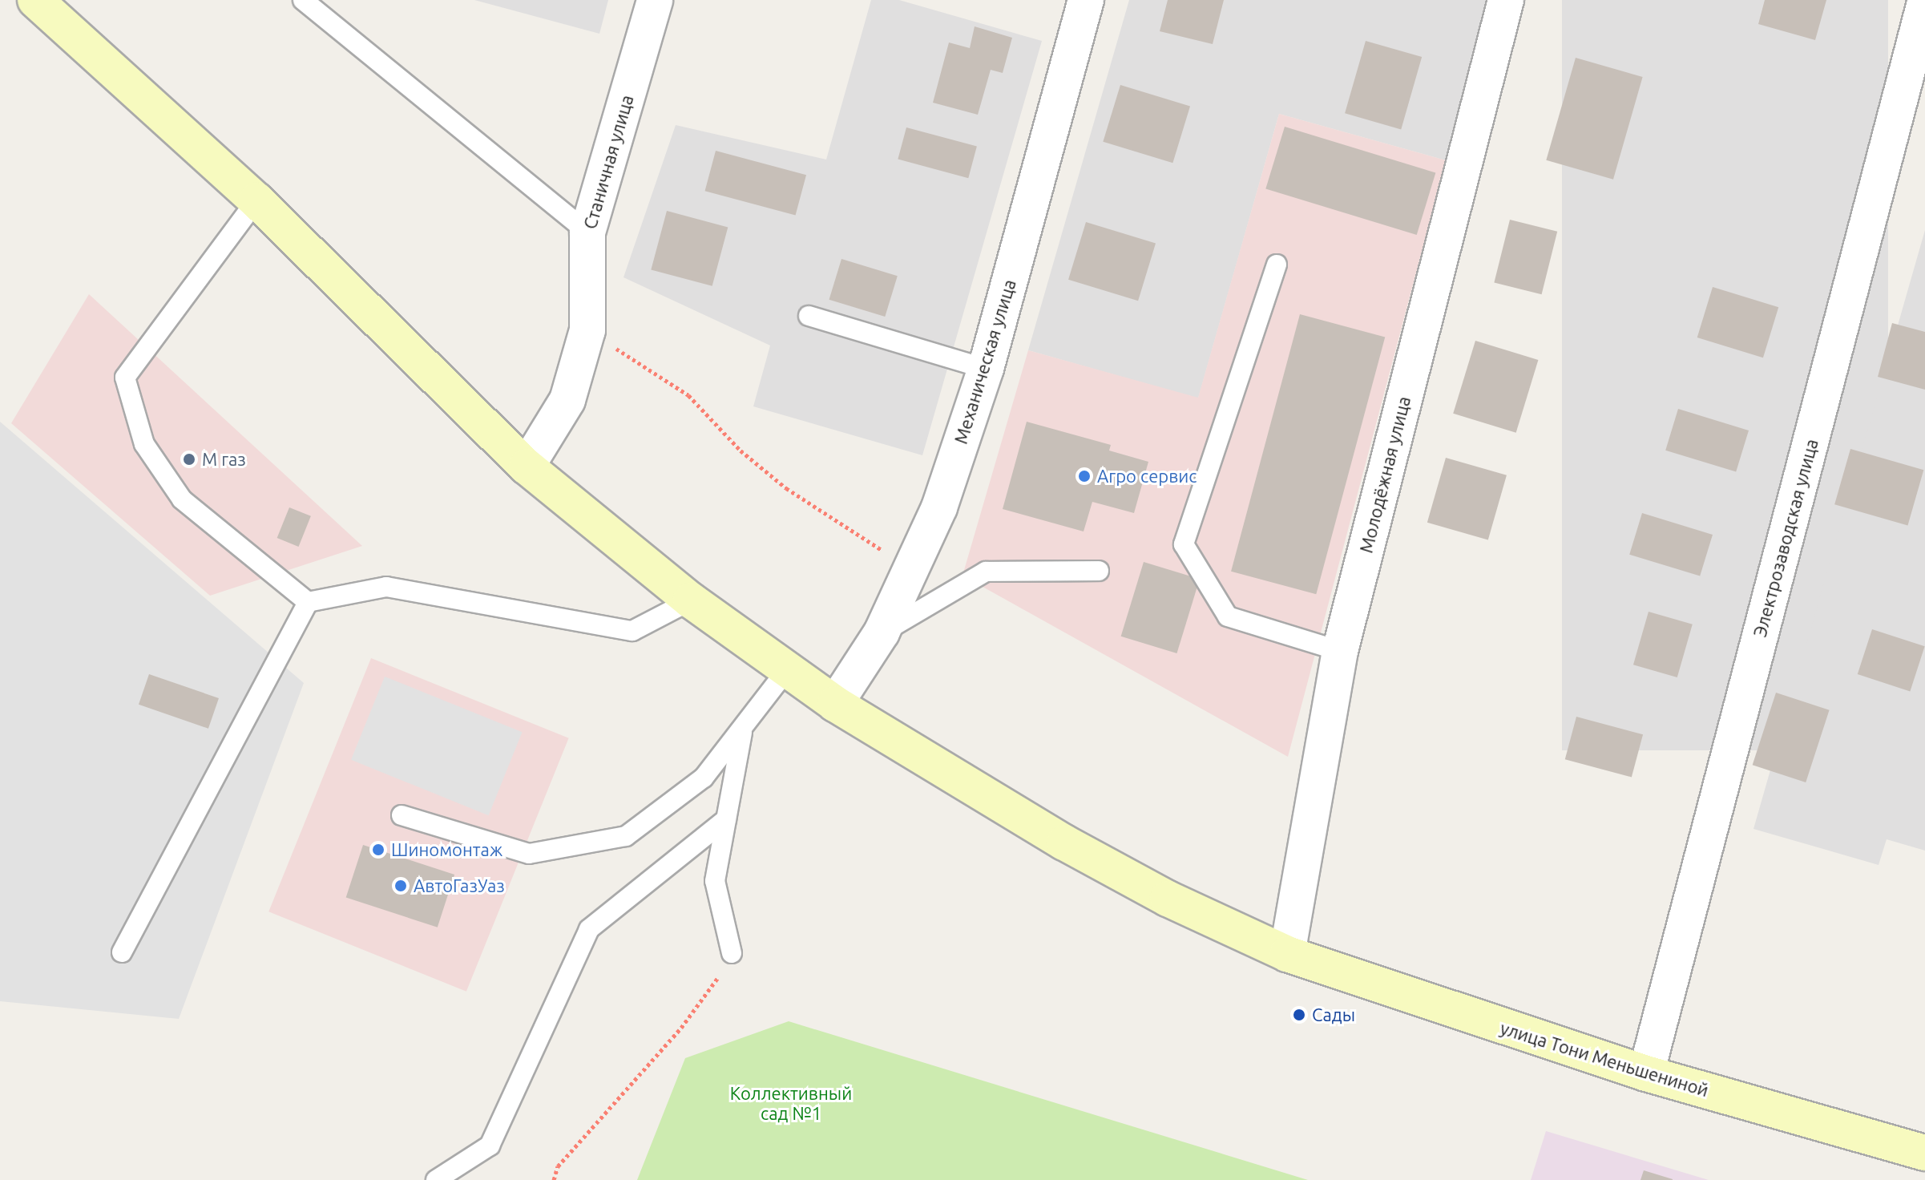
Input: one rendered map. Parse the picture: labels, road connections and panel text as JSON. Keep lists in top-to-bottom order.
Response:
{
  "streets": {
    "main road": ["улица Тони Меньшениной"],
    "street": [
      "Станичная улица",
      "Механическая улица",
      "Молодёжная улица",
      "Электрозаводская улица"
    ]
  },
  "crossings": [
    ["Станичная улица", "улица Тони Меньшениной"],
    ["Механическая улица", "улица Тони Меньшениной"],
    ["Молодёжная улица", "улица Тони Меньшениной"],
    ["Электрозаводская улица", "улица Тони Меньшениной"]
  ],
  "parks": ["Коллективный сад №1"],
  "places": [
    "М газ",
    "Агро сервис",
    "Шиномонтаж",
    "АвтоГазУаз",
    "Сады"
  ]
}
